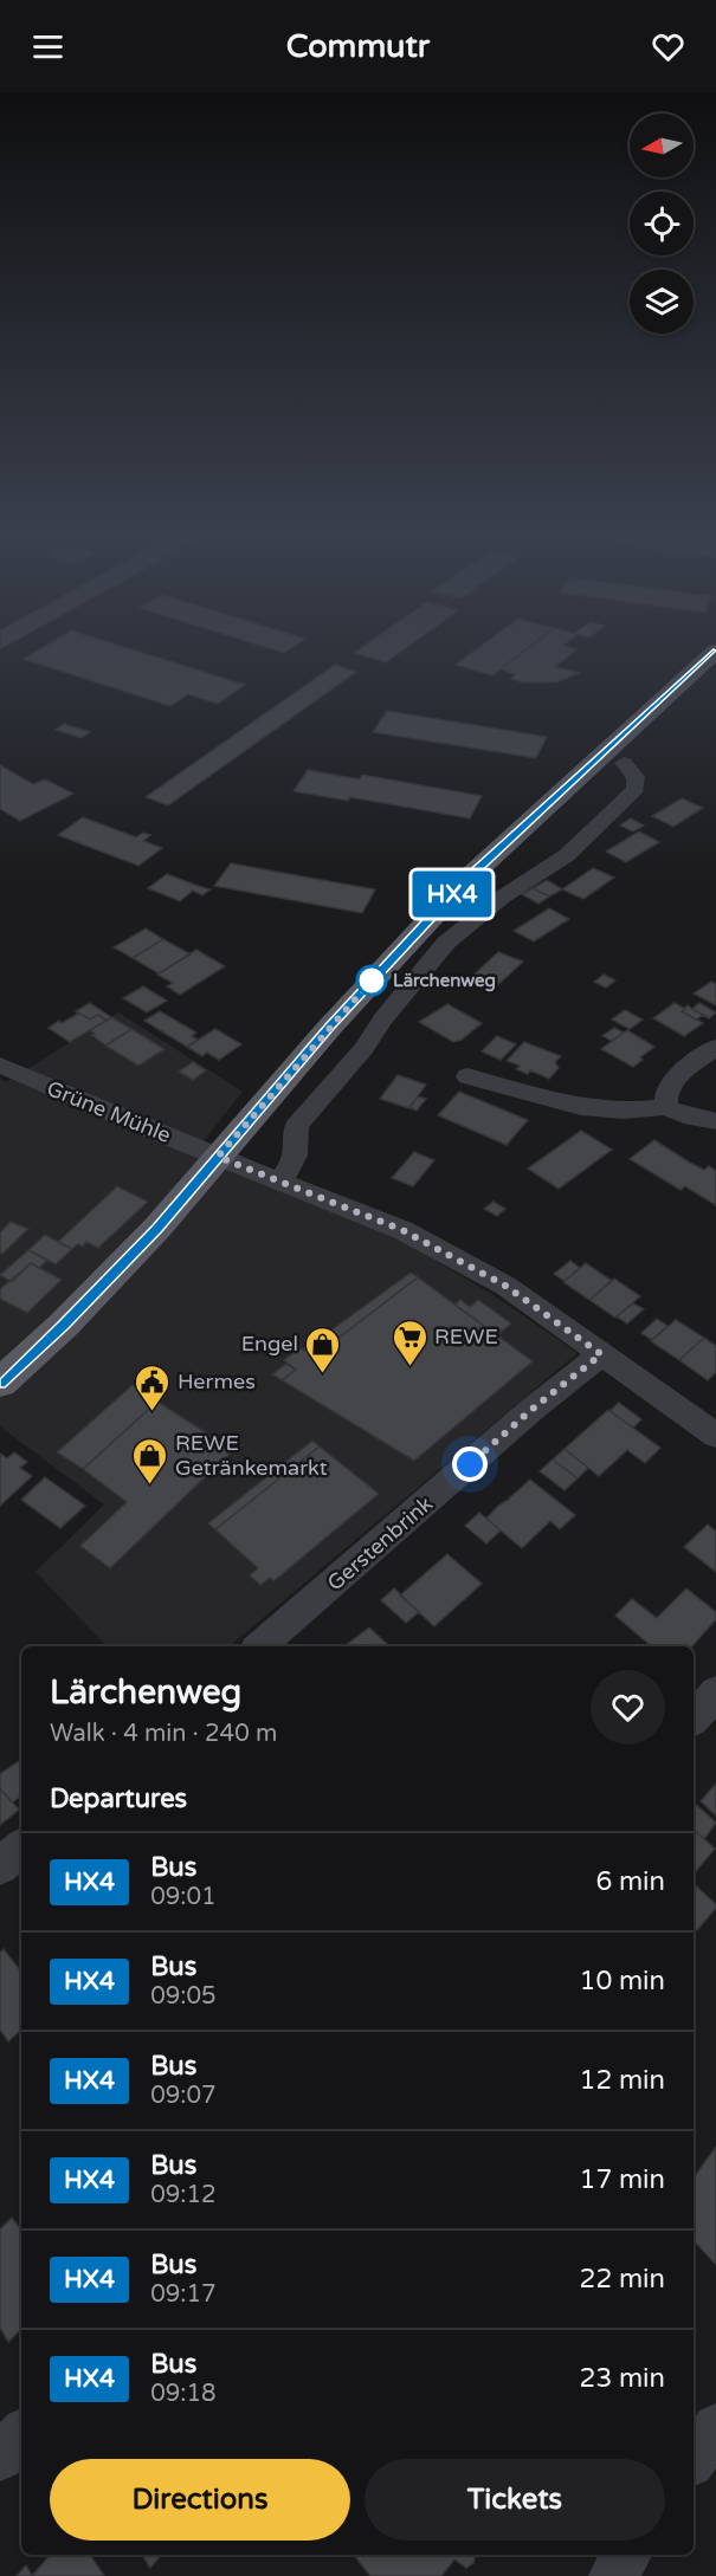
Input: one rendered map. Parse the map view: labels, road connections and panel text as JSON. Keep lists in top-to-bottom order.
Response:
{
  "streets": {
    "street": ["Grüne Mühle", "Gerstenbrink"]
  },
  "places": {
    "other": ["Lärchenweg"],
    "supermarket": ["REWE"],
    "shop": ["Engel", "REWE Getränkemarkt"],
    "public building": ["Hermes"]
  },
  "lines": ["bus line HX4"],
  "north": "left",
  "page": {
    "header": "Commutr",
    "on_map": "HX4",
    "heading": [
      ["Lärchenweg", "Walk · 4 min · 240 m"],
      "Departures"
    ],
    "list": [
      {
        "mark": "HX4",
        "name": "Bus",
        "note": "09:01",
        "value": "6 min"
      },
      {
        "mark": "HX4",
        "name": "Bus",
        "note": "09:05",
        "value": "10 min"
      },
      {
        "mark": "HX4",
        "name": "Bus",
        "note": "09:07",
        "value": "12 min"
      },
      {
        "mark": "HX4",
        "name": "Bus",
        "note": "09:12",
        "value": "17 min"
      },
      {
        "mark": "HX4",
        "name": "Bus",
        "note": "09:17",
        "value": "22 min"
      },
      {
        "mark": "HX4",
        "name": "Bus",
        "note": "09:18",
        "value": "23 min"
      }
    ],
    "buttons": ["Directions", "Tickets"]
  }
}
